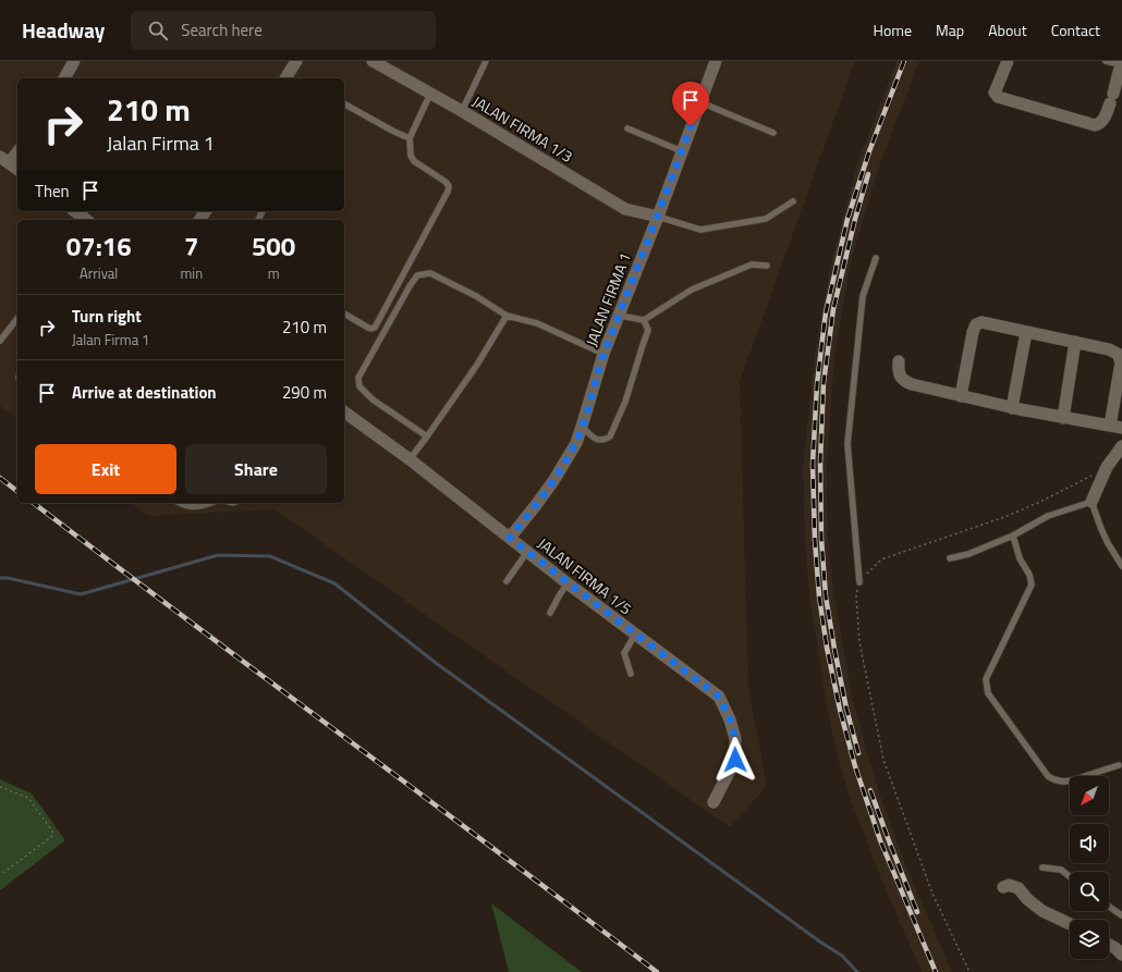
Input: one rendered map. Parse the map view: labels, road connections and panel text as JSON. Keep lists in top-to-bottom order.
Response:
{
  "streets": {
    "street": ["JALAN FIRMA 1/3", "JALAN FIRMA 1", "JALAN FIRMA 1/5"]
  },
  "crossings": [
    ["JALAN FIRMA 1/3", "JALAN FIRMA 1"],
    ["JALAN FIRMA 1", "JALAN FIRMA 1/5"]
  ],
  "north": "bottom left",
  "page": {
    "header": "Headway",
    "search": "Search here",
    "nav": [
      "Home",
      "Map",
      "About",
      "Contact"
    ],
    "turn": ["210 m", "Jalan Firma 1"],
    "then": "Then",
    "eta": [
      "07:16",
      "Arrival",
      "7",
      "min",
      "500",
      "m"
    ],
    "list": [
      {
        "name": "Turn right",
        "note": "Jalan Firma 1",
        "value": "210 m"
      },
      {
        "name": "Arrive at destination",
        "value": "290 m"
      }
    ],
    "buttons": ["Exit", "Share"]
  }
}
